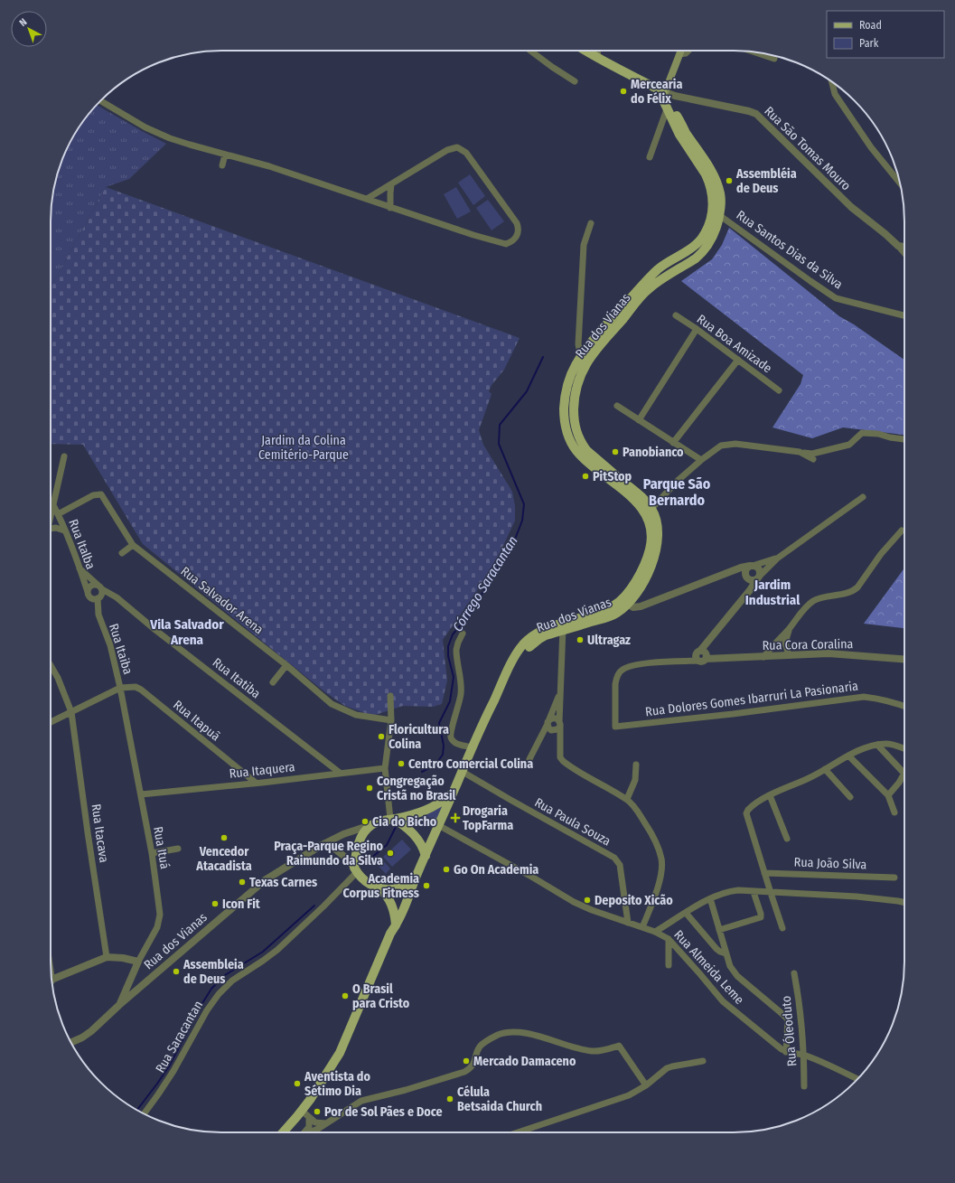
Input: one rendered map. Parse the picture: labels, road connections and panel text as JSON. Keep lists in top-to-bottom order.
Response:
{
  "streets": {
    "main road": ["Rua dos Vianas"],
    "street": [
      "Rua São Tomas Mouro",
      "Rua Santos Dias da Silva",
      "Rua Boa Amizade",
      "Rua Italba",
      "Rua Salvador Arena",
      "Rua Cora Coralina",
      "Rua Itaiba",
      "Rua Itatiba",
      "Rua Dolores Gomes Ibarruri La Pasionaria",
      "Rua Itapuã",
      "Rua Itaquera",
      "Rua Paula Souza",
      "Rua Itacava",
      "Rua Ituá",
      "Rua João Silva",
      "Rua Almeida Leme",
      "Rua Óleoduto",
      "Rua Saracantan"
    ]
  },
  "crossings": [
    ["Rua São Tomas Mouro", "Rua dos Vianas"],
    ["Rua Santos Dias da Silva", "Rua dos Vianas"],
    ["Rua dos Vianas", "Rua Paula Souza"],
    ["Rua dos Vianas", "Rua Ituá"],
    ["Rua dos Vianas", "Rua Saracantan"],
    ["Rua Italba", "Rua Salvador Arena"],
    ["Rua Italba", "Rua Itaiba"],
    ["Rua Italba", "Rua Itatiba"],
    ["Rua Cora Coralina", "Rua Dolores Gomes Ibarruri La Pasionaria"],
    ["Rua Itaiba", "Rua Itatiba"],
    ["Rua Itaiba", "Rua Itapuã"],
    ["Rua Itaiba", "Rua Itacava"],
    ["Rua Itaiba", "Rua Ituá"],
    ["Rua Itatiba", "Rua Itaquera"],
    ["Rua Itapuã", "Rua Itaquera"],
    ["Rua Itapuã", "Rua Ituá"],
    ["Rua Itaquera", "Rua Ituá"],
    ["Rua Paula Souza", "Rua Almeida Leme"],
    ["Rua Almeida Leme", "Rua Óleoduto"]
  ],
  "districts": ["Parque São Bernardo", "Jardim Industrial", "Vila Salvador Arena"],
  "water": ["Córrego Saracantan"],
  "parks": ["Jardim da Colina Cemitério-Parque"],
  "places": {
    "other": [
      "Mercearia do Félix",
      "Assembléia de Deus",
      "Panobianco",
      "PitStop",
      "Ultragaz",
      "Floricultura Colina",
      "Centro Comercial Colina",
      "Congregação Cristã no Brasil",
      "Cia do Bicho",
      "Vencedor Atacadista",
      "Praça-Parque Regino Raimundo da Silva",
      "Go On Academia",
      "Texas Carnes",
      "Academia Corpus Fitness",
      "Deposito Xicão",
      "Icon Fit",
      "Assembleia de Deus",
      "O Brasil para Cristo",
      "Mercado Damaceno",
      "Aventista do Sétimo Dia",
      "Célula Betsaida Church",
      "Por de Sol Pães e Doce"
    ],
    "health": ["Drogaria TopFarma"]
  },
  "legend": ["Road", "Park"],
  "north": "top left"
}
